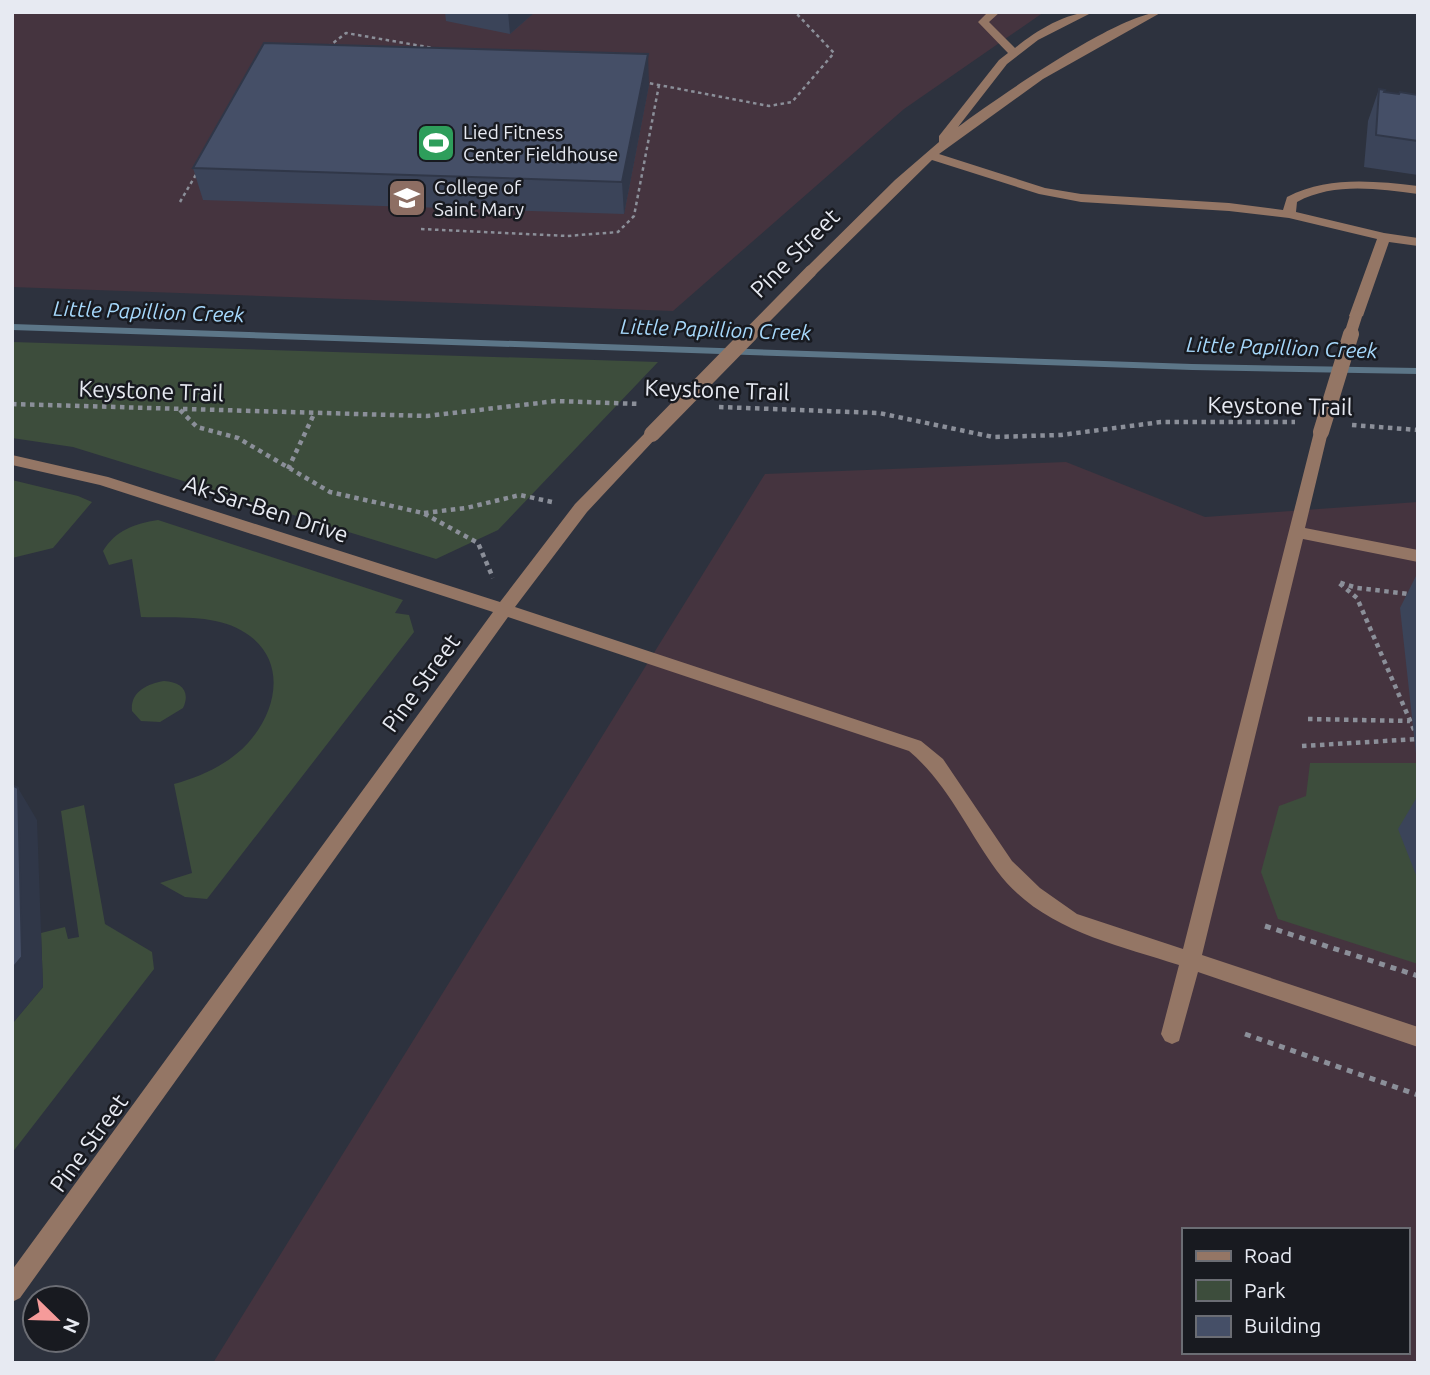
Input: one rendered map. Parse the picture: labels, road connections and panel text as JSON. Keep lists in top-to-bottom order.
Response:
{
  "streets": {
    "street": ["Pine Street", "Ak-Sar-Ben Drive"],
    "path": ["Keystone Trail"]
  },
  "crossings": [
    ["Pine Street", "Ak-Sar-Ben Drive"]
  ],
  "water": ["Little Papillion Creek"],
  "places": {
    "sports": ["Lied Fitness Center Fieldhouse"],
    "school or university": ["College of Saint Mary"]
  },
  "legend": ["Road", "Park", "Building"],
  "north": "bottom right"
}
